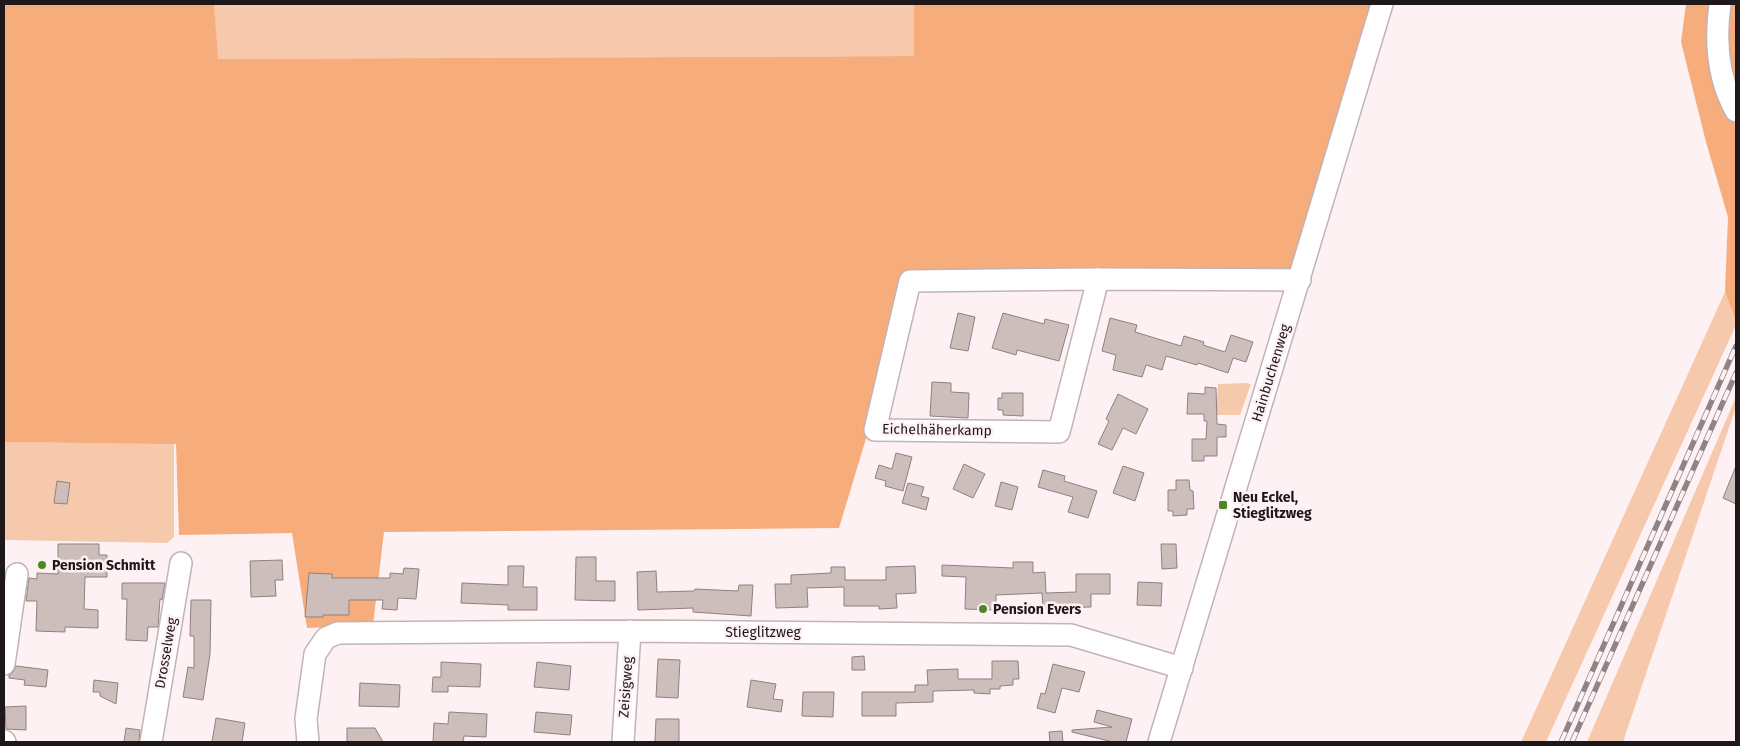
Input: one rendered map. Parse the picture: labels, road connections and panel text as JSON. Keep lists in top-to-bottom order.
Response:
{
  "streets": {
    "street": [
      "Hainbuchenweg",
      "Eichelhäherkamp",
      "Stieglitzweg",
      "Drosselweg",
      "Zeisigweg"
    ]
  },
  "crossings": [
    ["Hainbuchenweg", "Eichelhäherkamp"],
    ["Hainbuchenweg", "Stieglitzweg"],
    ["Stieglitzweg", "Zeisigweg"]
  ],
  "places": {
    "transit": ["Neu Eckel, Stieglitzweg"],
    "other": ["Pension Schmitt", "Pension Evers"]
  }
}
